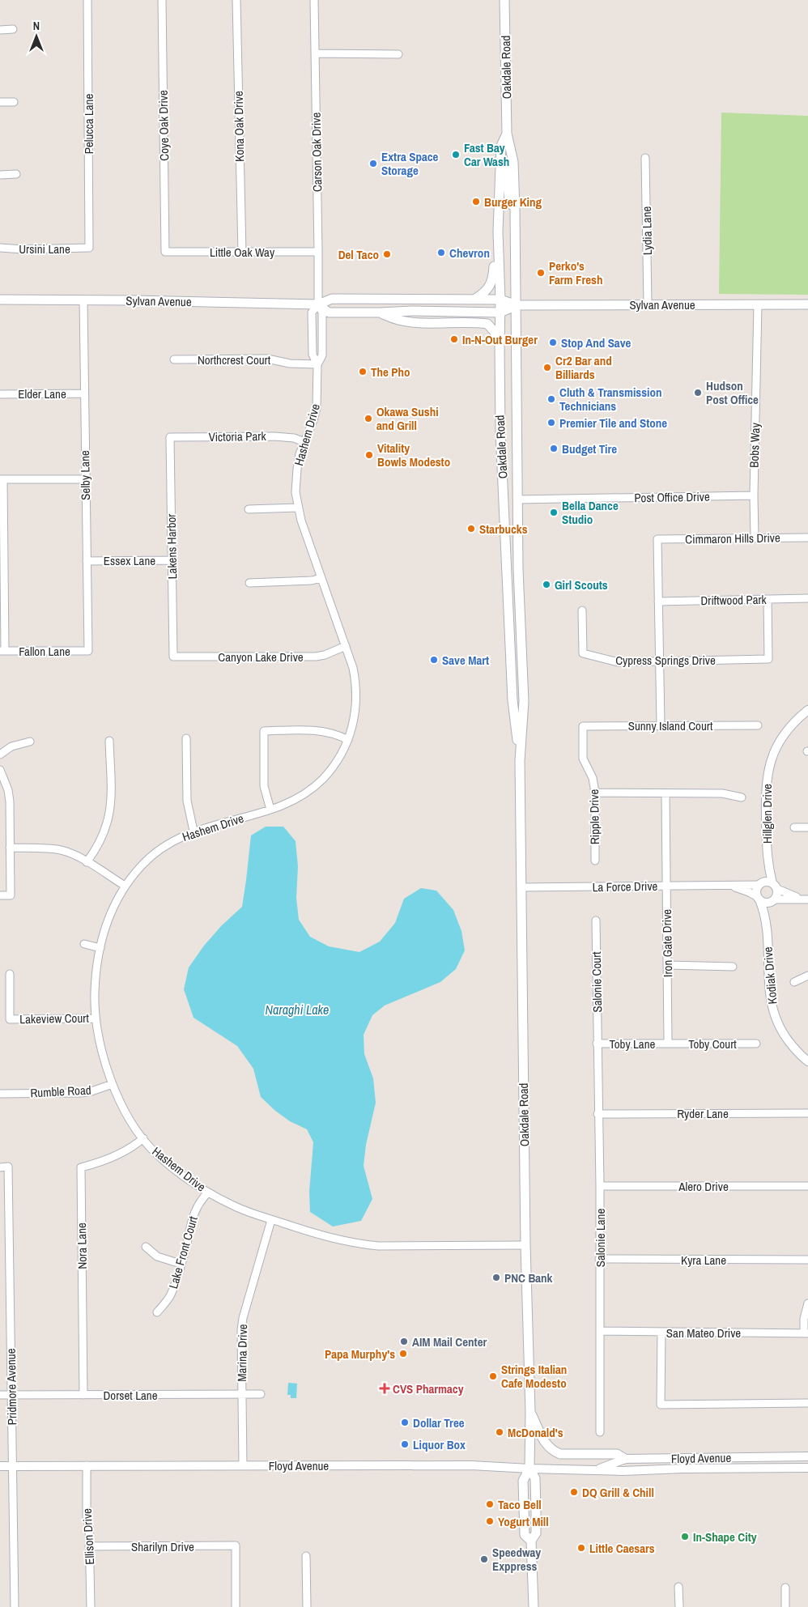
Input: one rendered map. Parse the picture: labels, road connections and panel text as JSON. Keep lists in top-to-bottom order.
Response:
{
  "streets": {
    "main road": ["Oakdale Road", "Sylvan Avenue"],
    "street": [
      "Pelucca Lane",
      "Coye Oak Drive",
      "Kona Oak Drive",
      "Carson Oak Drive",
      "Lydia Lane",
      "Ursini Lane",
      "Little Oak Way",
      "Northcrest Court",
      "Elder Lane",
      "Hashem Drive",
      "Victoria Park",
      "Bobs Way",
      "Selby Lane",
      "Post Office Drive",
      "Cimmaron Hills Drive",
      "Lakens Harbor",
      "Essex Lane",
      "Driftwood Park",
      "Fallon Lane",
      "Canyon Lake Drive",
      "Cypress Springs Drive",
      "Sunny Island Court",
      "Hillglen Drive",
      "Ripple Drive",
      "La Force Drive",
      "Iron Gate Drive",
      "Kodiak Drive",
      "Salonie Court",
      "Lakeview Court",
      "Toby Lane",
      "Toby Court",
      "Rumble Road",
      "Ryder Lane",
      "Alero Drive",
      "Salonie Lane",
      "Nora Lane",
      "Lake Front Court",
      "Kyra Lane",
      "San Mateo Drive",
      "Marina Drive",
      "Pridmore Avenue",
      "Dorset Lane",
      "Floyd Avenue",
      "Ellison Drive",
      "Sharilyn Drive"
    ]
  },
  "crossings": [
    ["Oakdale Road", "Sylvan Avenue"],
    ["Oakdale Road", "Hashem Drive"],
    ["Oakdale Road", "Post Office Drive"],
    ["Oakdale Road", "La Force Drive"],
    ["Oakdale Road", "Floyd Avenue"],
    ["Pelucca Lane", "Ursini Lane"],
    ["Coye Oak Drive", "Little Oak Way"],
    ["Kona Oak Drive", "Little Oak Way"],
    ["Carson Oak Drive", "Little Oak Way"],
    ["Carson Oak Drive", "Sylvan Avenue"],
    ["Carson Oak Drive", "Hashem Drive"],
    ["Lydia Lane", "Sylvan Avenue"],
    ["Sylvan Avenue", "Hashem Drive"],
    ["Sylvan Avenue", "Bobs Way"],
    ["Sylvan Avenue", "Selby Lane"],
    ["Northcrest Court", "Hashem Drive"],
    ["Elder Lane", "Selby Lane"],
    ["Hashem Drive", "Victoria Park"],
    ["Hashem Drive", "Canyon Lake Drive"],
    ["Hashem Drive", "Lakeview Court"],
    ["Hashem Drive", "Rumble Road"],
    ["Hashem Drive", "Nora Lane"],
    ["Hashem Drive", "Lake Front Court"],
    ["Hashem Drive", "Marina Drive"],
    ["Victoria Park", "Lakens Harbor"],
    ["Bobs Way", "Post Office Drive"],
    ["Bobs Way", "Cimmaron Hills Drive"],
    ["Selby Lane", "Essex Lane"],
    ["Selby Lane", "Fallon Lane"],
    ["Cimmaron Hills Drive", "Driftwood Park"],
    ["Lakens Harbor", "Essex Lane"],
    ["Lakens Harbor", "Canyon Lake Drive"],
    ["Driftwood Park", "Cypress Springs Drive"],
    ["Sunny Island Court", "Ripple Drive"],
    ["Hillglen Drive", "La Force Drive"],
    ["Hillglen Drive", "Kodiak Drive"],
    ["La Force Drive", "Iron Gate Drive"],
    ["La Force Drive", "Kodiak Drive"],
    ["Iron Gate Drive", "Toby Lane"],
    ["Iron Gate Drive", "Toby Court"],
    ["Salonie Court", "Toby Lane"],
    ["Salonie Court", "Salonie Lane"],
    ["Toby Lane", "Toby Court"],
    ["Toby Lane", "Salonie Lane"],
    ["Ryder Lane", "Salonie Lane"],
    ["Alero Drive", "Salonie Lane"],
    ["Salonie Lane", "Kyra Lane"],
    ["Salonie Lane", "San Mateo Drive"],
    ["Nora Lane", "Dorset Lane"],
    ["Marina Drive", "Dorset Lane"],
    ["Marina Drive", "Floyd Avenue"],
    ["Pridmore Avenue", "Dorset Lane"],
    ["Pridmore Avenue", "Floyd Avenue"],
    ["Floyd Avenue", "Ellison Drive"],
    ["Ellison Drive", "Sharilyn Drive"]
  ],
  "water": ["Naraghi Lake"],
  "places": {
    "other": [
      "Fast Bay Car Wash",
      "Extra Space Storage",
      "Burger King",
      "Chevron",
      "Del Taco",
      "Perko's Farm Fresh",
      "In-N-Out Burger",
      "Stop And Save",
      "Cr2 Bar and Billiards",
      "The Pho",
      "Hudson Post Office",
      "Cluth & Transmission Technicians",
      "Okawa Sushi and Grill",
      "Premier Tile and Stone",
      "Budget Tire",
      "Vitality Bowls Modesto",
      "Bella Dance Studio",
      "Starbucks",
      "Girl Scouts",
      "Save Mart",
      "PNC Bank",
      "AIM Mail Center",
      "Papa Murphy's",
      "Strings Italian Cafe Modesto",
      "Dollar Tree",
      "McDonald's",
      "Liquor Box",
      "DQ Grill & Chill",
      "Taco Bell",
      "Yogurt Mill",
      "In-Shape City",
      "Little Caesars",
      "Speedway Exppress"
    ],
    "health": ["CVS Pharmacy"]
  },
  "north": "top"
}
